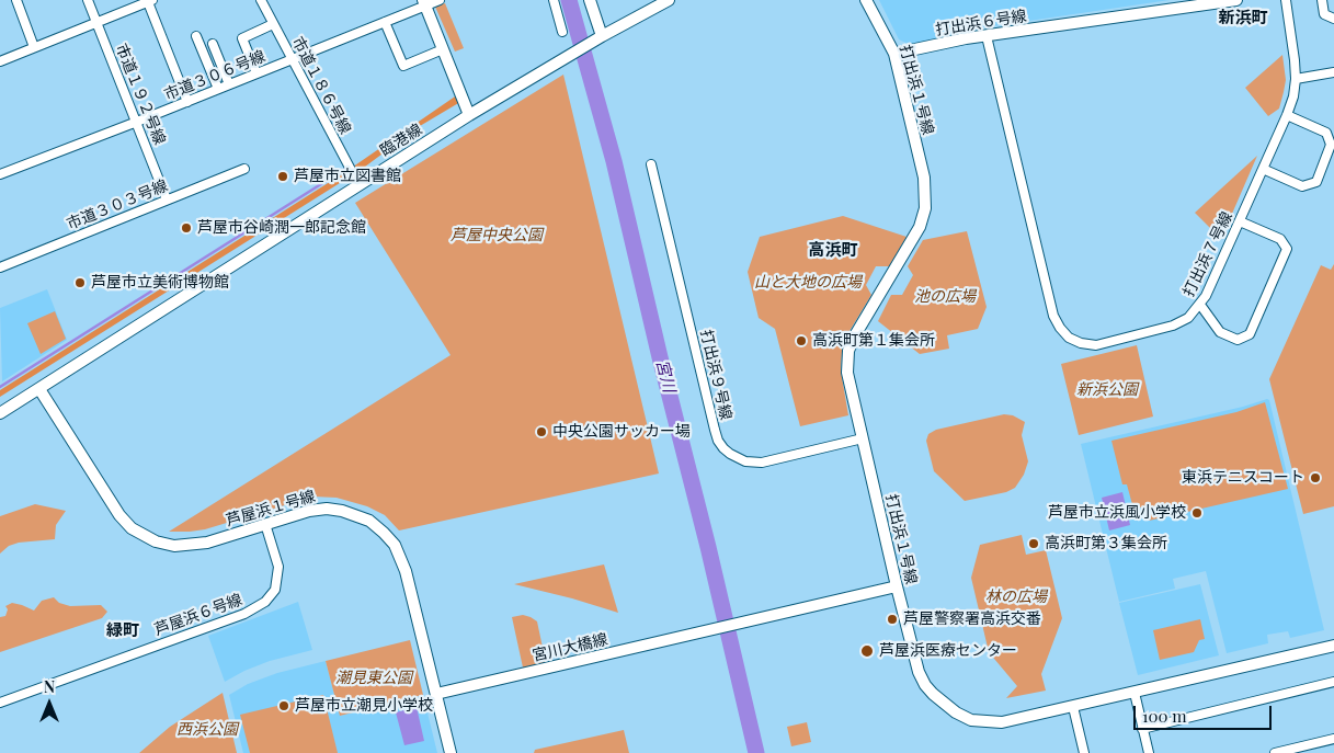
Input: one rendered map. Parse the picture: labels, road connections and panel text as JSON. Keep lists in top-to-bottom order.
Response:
{
  "streets": {
    "street": [
      "打出浜６号線",
      "市道３０６号線",
      "市道１８６号線",
      "打出浜１号線",
      "市道１９２号線",
      "臨港線",
      "市道３０３号線",
      "打出浜７号線",
      "打出浜９号線",
      "芦屋浜１号線",
      "芦屋浜６号線",
      "宮川大橋線"
    ]
  },
  "crossings": [
    ["打出浜６号線", "打出浜１号線"],
    ["打出浜６号線", "打出浜７号線"],
    ["市道３０６号線", "市道１８６号線"],
    ["市道３０６号線", "市道１９２号線"],
    ["市道１８６号線", "臨港線"],
    ["打出浜１号線", "打出浜９号線"],
    ["打出浜１号線", "宮川大橋線"],
    ["市道１９２号線", "市道３０３号線"],
    ["臨港線", "芦屋浜１号線"],
    ["芦屋浜１号線", "芦屋浜６号線"],
    ["芦屋浜１号線", "宮川大橋線"]
  ],
  "districts": ["新浜町", "高浜町", "緑町"],
  "water": ["宮川"],
  "parks": [
    "芦屋中央公園",
    "山と大地の広場",
    "池の広場",
    "新浜公園",
    "林の広場",
    "潮見東公園",
    "西浜公園"
  ],
  "places": [
    "芦屋市立図書館",
    "芦屋市谷崎潤一郎記念館",
    "芦屋市立美術博物館",
    "高浜町第１集会所",
    "中央公園サッカー場",
    "東浜テニスコート",
    "芦屋市立浜風小学校",
    "高浜町第３集会所",
    "芦屋警察署高浜交番",
    "芦屋浜医療センター",
    "芦屋市立潮見小学校"
  ],
  "scale_bar": "100 m",
  "north": "top"
}
